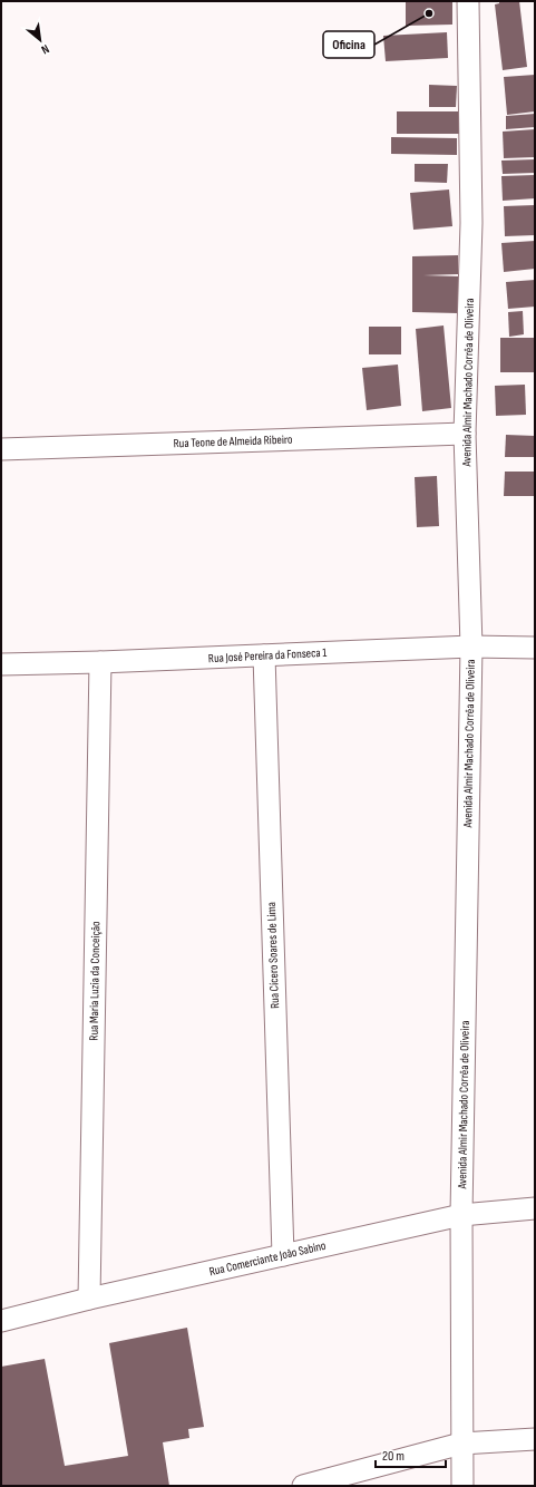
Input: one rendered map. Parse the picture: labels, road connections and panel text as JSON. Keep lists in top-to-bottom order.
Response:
{
  "streets": {
    "street": [
      "Avenida Almir Machado Corrêa de Oliveira",
      "Rua Teone de Almeida Ribeiro",
      "Rua José Pereira da Fonseca 1",
      "Rua Cícero Soares de Lima",
      "Rua Maria Luzia da Conceição",
      "Rua Comerciante João Sabino"
    ]
  },
  "crossings": [
    ["Avenida Almir Machado Corrêa de Oliveira", "Rua Teone de Almeida Ribeiro"],
    ["Avenida Almir Machado Corrêa de Oliveira", "Rua José Pereira da Fonseca 1"],
    ["Avenida Almir Machado Corrêa de Oliveira", "Rua Comerciante João Sabino"],
    ["Rua José Pereira da Fonseca 1", "Rua Cícero Soares de Lima"],
    ["Rua José Pereira da Fonseca 1", "Rua Maria Luzia da Conceição"],
    ["Rua Cícero Soares de Lima", "Rua Comerciante João Sabino"],
    ["Rua Maria Luzia da Conceição", "Rua Comerciante João Sabino"]
  ],
  "places": ["Oficina"],
  "scale_bar": "20 m",
  "north": "bottom right"
}
